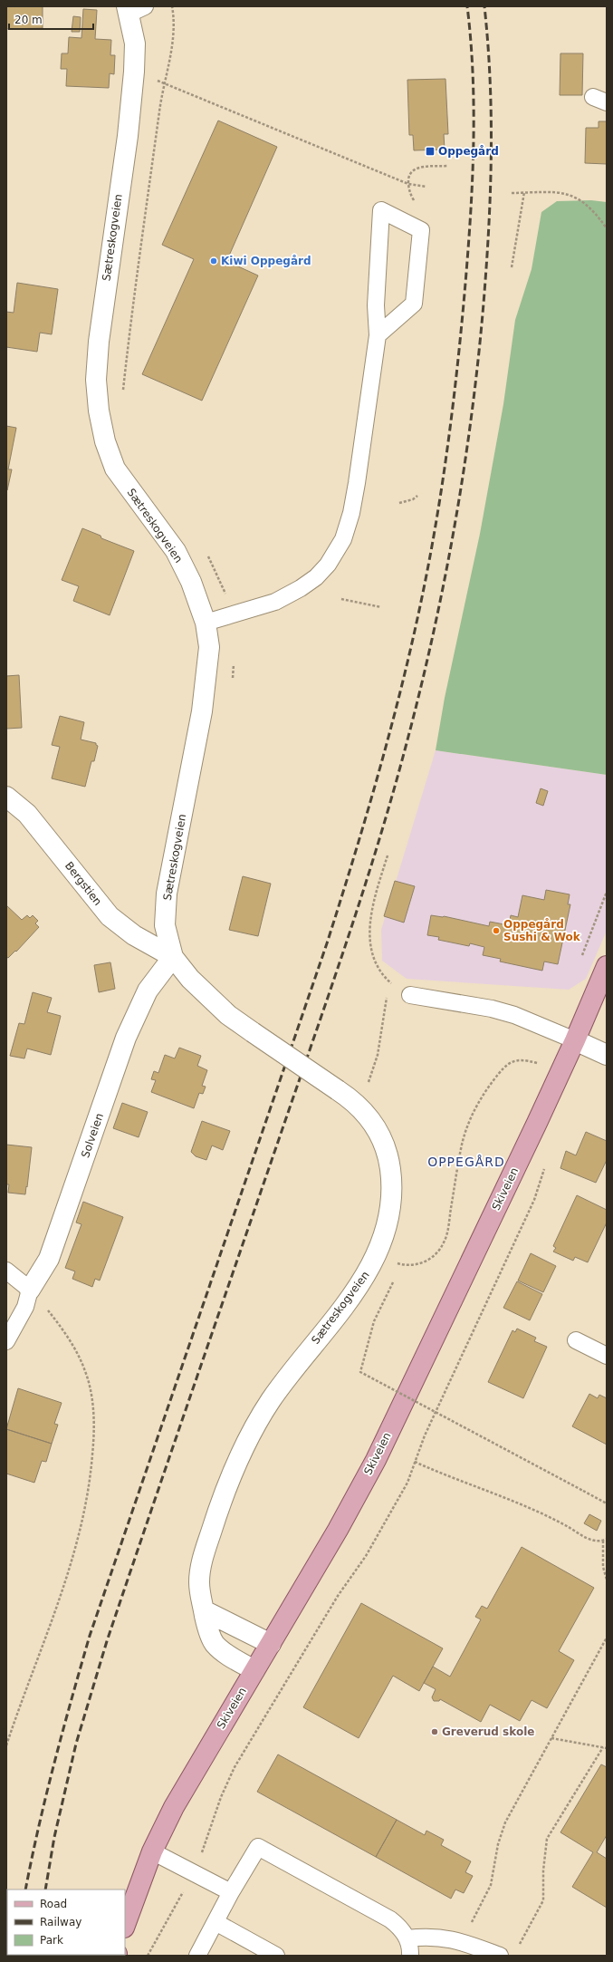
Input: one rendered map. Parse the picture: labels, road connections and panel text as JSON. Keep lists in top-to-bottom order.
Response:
{
  "streets": {
    "main road": ["Skiveien"],
    "street": ["Sætreskogveien", "Bergstien", "Solveien"]
  },
  "crossings": [
    ["Sætreskogveien", "Bergstien"],
    ["Sætreskogveien", "Solveien"],
    ["Sætreskogveien", "Skiveien"],
    ["Bergstien", "Solveien"]
  ],
  "districts": ["OPPEGÅRD"],
  "places": {
    "transit": ["Oppegård"],
    "other": ["Kiwi Oppegård", "Oppegård Sushi & Wok", "Greverud skole"]
  },
  "legend": ["Road", "Railway", "Park"],
  "scale_bar": "20 m"
}
